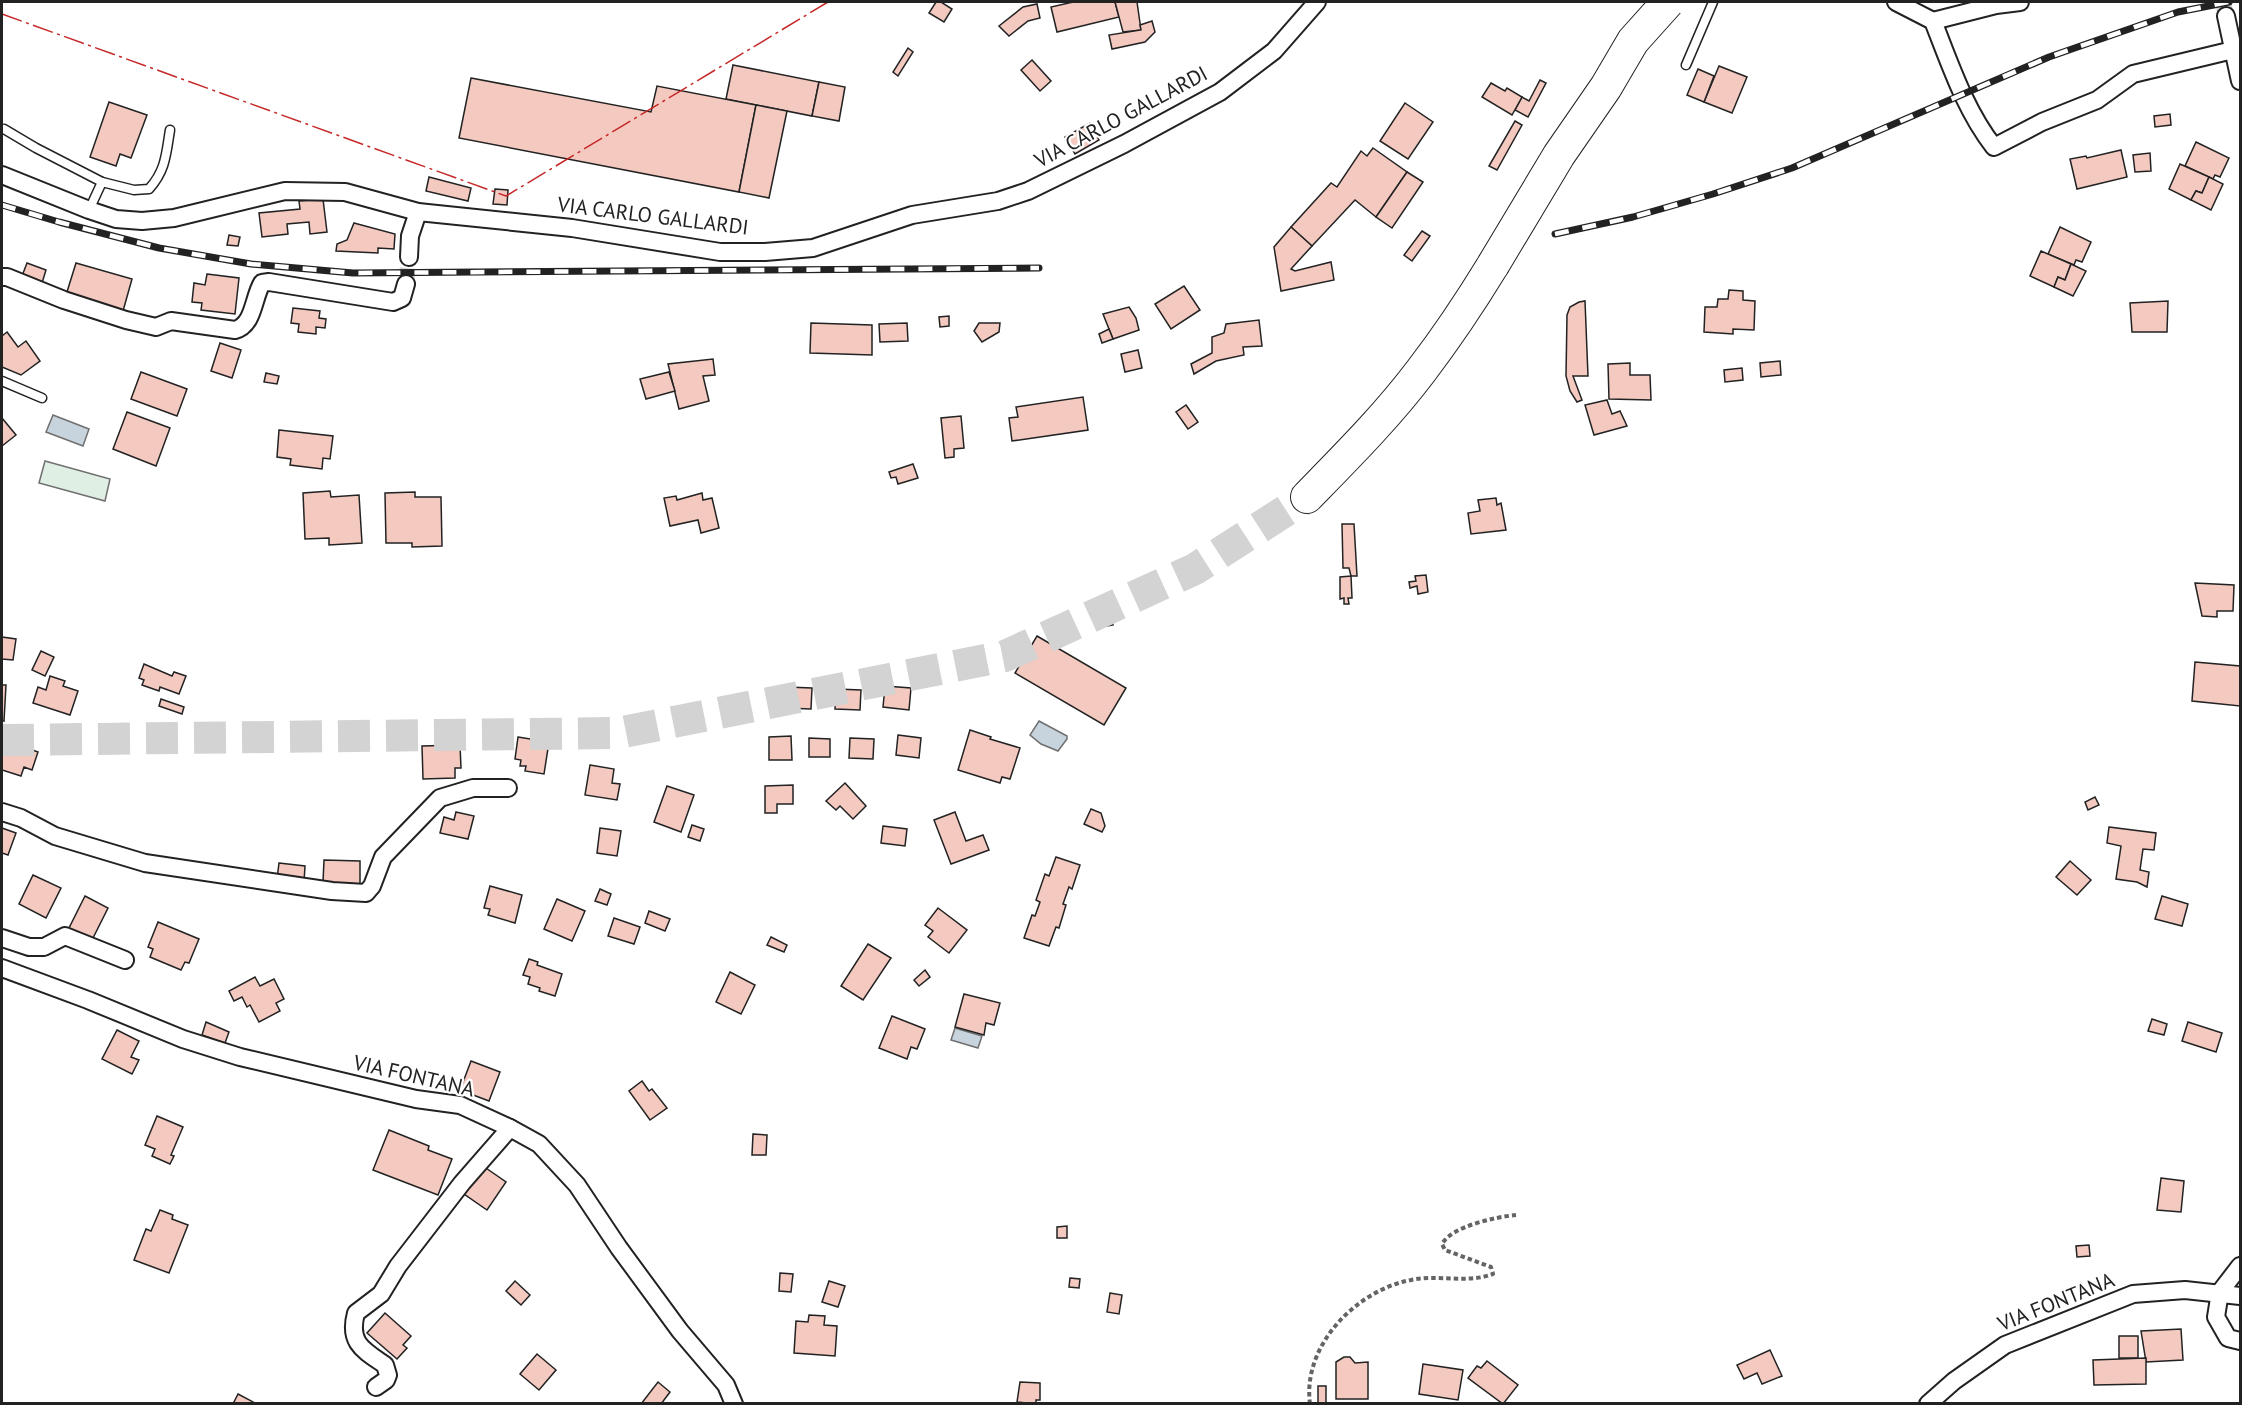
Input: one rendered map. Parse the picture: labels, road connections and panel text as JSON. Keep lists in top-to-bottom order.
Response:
{
  "streets": {
    "street": ["VIA CARLO GALLARDI", "VIA FONTANA"]
  }
}
